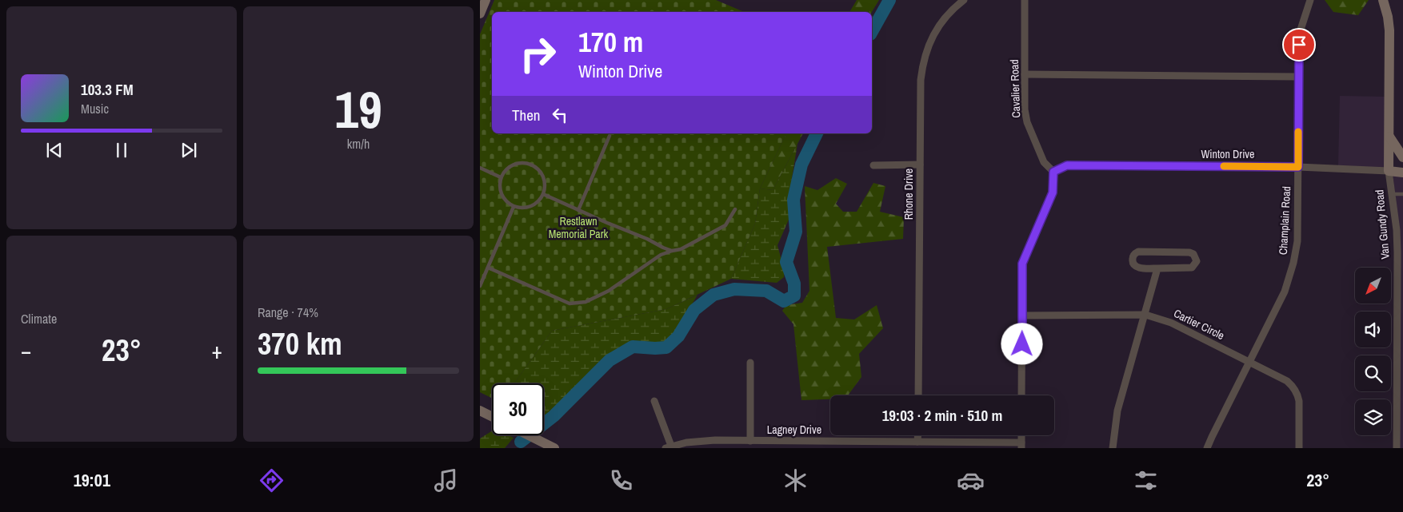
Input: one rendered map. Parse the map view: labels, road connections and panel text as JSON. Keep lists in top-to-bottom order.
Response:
{
  "streets": {
    "street": [
      "Cavalier Road",
      "Winton Drive",
      "Rhone Drive",
      "Champlain Road",
      "Van Gundy Road",
      "Cartier Circle",
      "Lagney Drive"
    ]
  },
  "crossings": [
    ["Cavalier Road", "Winton Drive"],
    ["Winton Drive", "Champlain Road"],
    ["Winton Drive", "Van Gundy Road"],
    ["Champlain Road", "Cartier Circle"]
  ],
  "parks": ["Restlawn Memorial Park"],
  "north": "bottom left",
  "page": {
    "tile": [
      ["19", "km/h"],
      "Climate",
      ["Range · 74%", "370 km"]
    ],
    "turn": ["170 m", "Winton Drive"],
    "song": ["103.3 FM", "Music"],
    "then": "Then",
    "heat": ["−", "23°", "+"],
    "limit": "30",
    "trip": "19:03 · 2 min · 510 m",
    "tabs": ["19:01", "23°"]
  }
}
